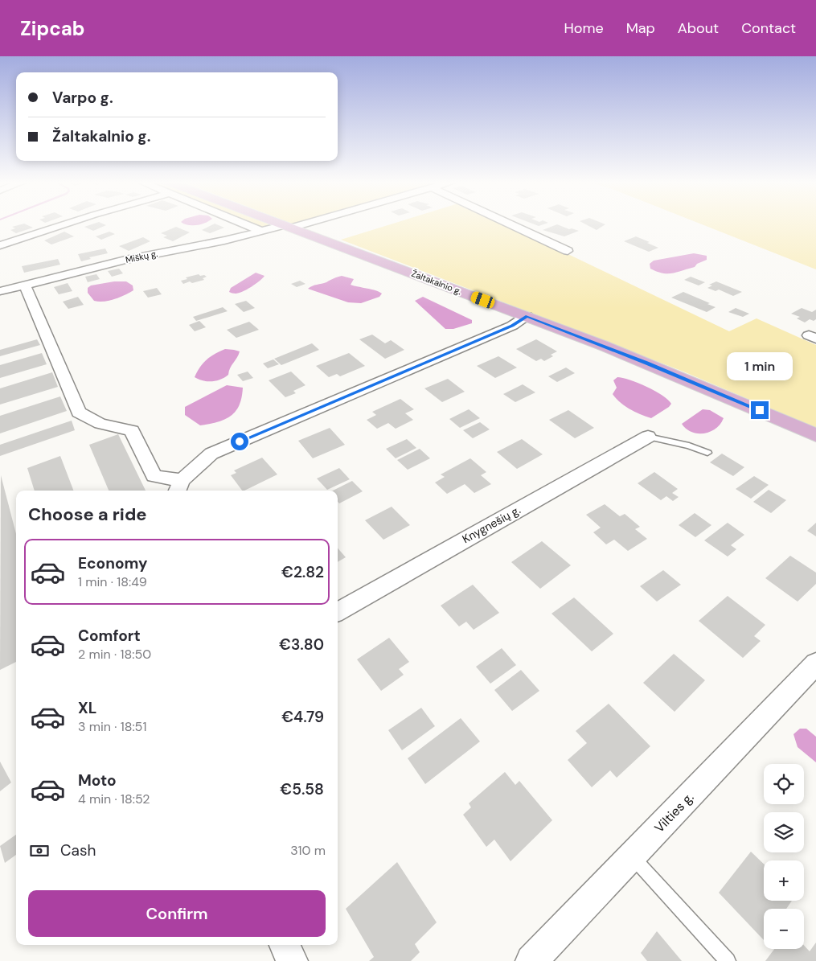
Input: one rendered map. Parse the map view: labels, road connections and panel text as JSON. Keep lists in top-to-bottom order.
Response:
{
  "streets": {
    "main road": ["Žaltakalnio g."],
    "street": ["Miškų g.", "Knygnešių g.", "Vilties g."]
  },
  "crossings": [
    ["Miškų g.", "Žaltakalnio g."]
  ],
  "page": {
    "header": "Zipcab",
    "nav": [
      "Home",
      "Map",
      "About",
      "Contact"
    ],
    "banner": ["Varpo g.", "Žaltakalnio g."],
    "bubble": "1 min",
    "heading": "Choose a ride",
    "list": [
      {
        "name": "Economy",
        "note": "1 min · 18:49",
        "value": "€2.82"
      },
      {
        "name": "Comfort",
        "note": "2 min · 18:50",
        "value": "€3.80"
      },
      {
        "name": "XL",
        "note": "3 min · 18:51",
        "value": "€4.79"
      },
      {
        "name": "Moto",
        "note": "4 min · 18:52",
        "value": "€5.58"
      }
    ],
    "map_buttons": ["+", "−"],
    "pay": ["Cash", "310 m"],
    "buttons": "Confirm"
  }
}
